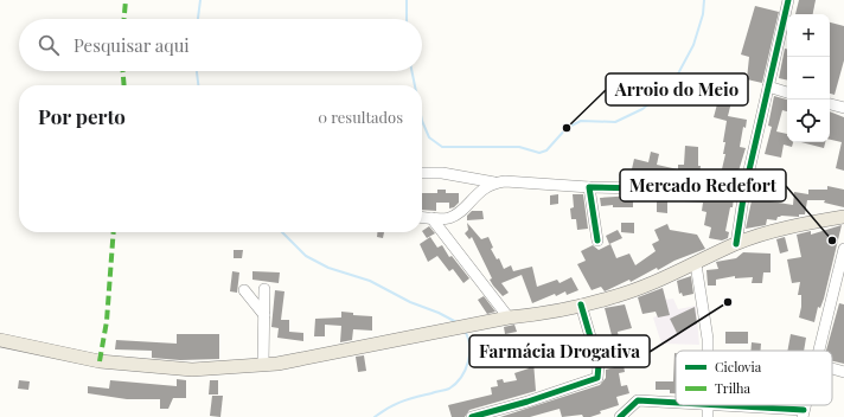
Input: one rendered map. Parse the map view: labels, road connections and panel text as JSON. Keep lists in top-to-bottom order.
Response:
{
  "places": ["Arroio do Meio", "Mercado Redefort", "Farmácia Drogativa"],
  "legend": ["Ciclovia", "Trilha"],
  "page": {
    "map_buttons": ["+", "−"],
    "search": "Pesquisar aqui",
    "heading": ["Por perto", "0 resultados"]
  }
}
